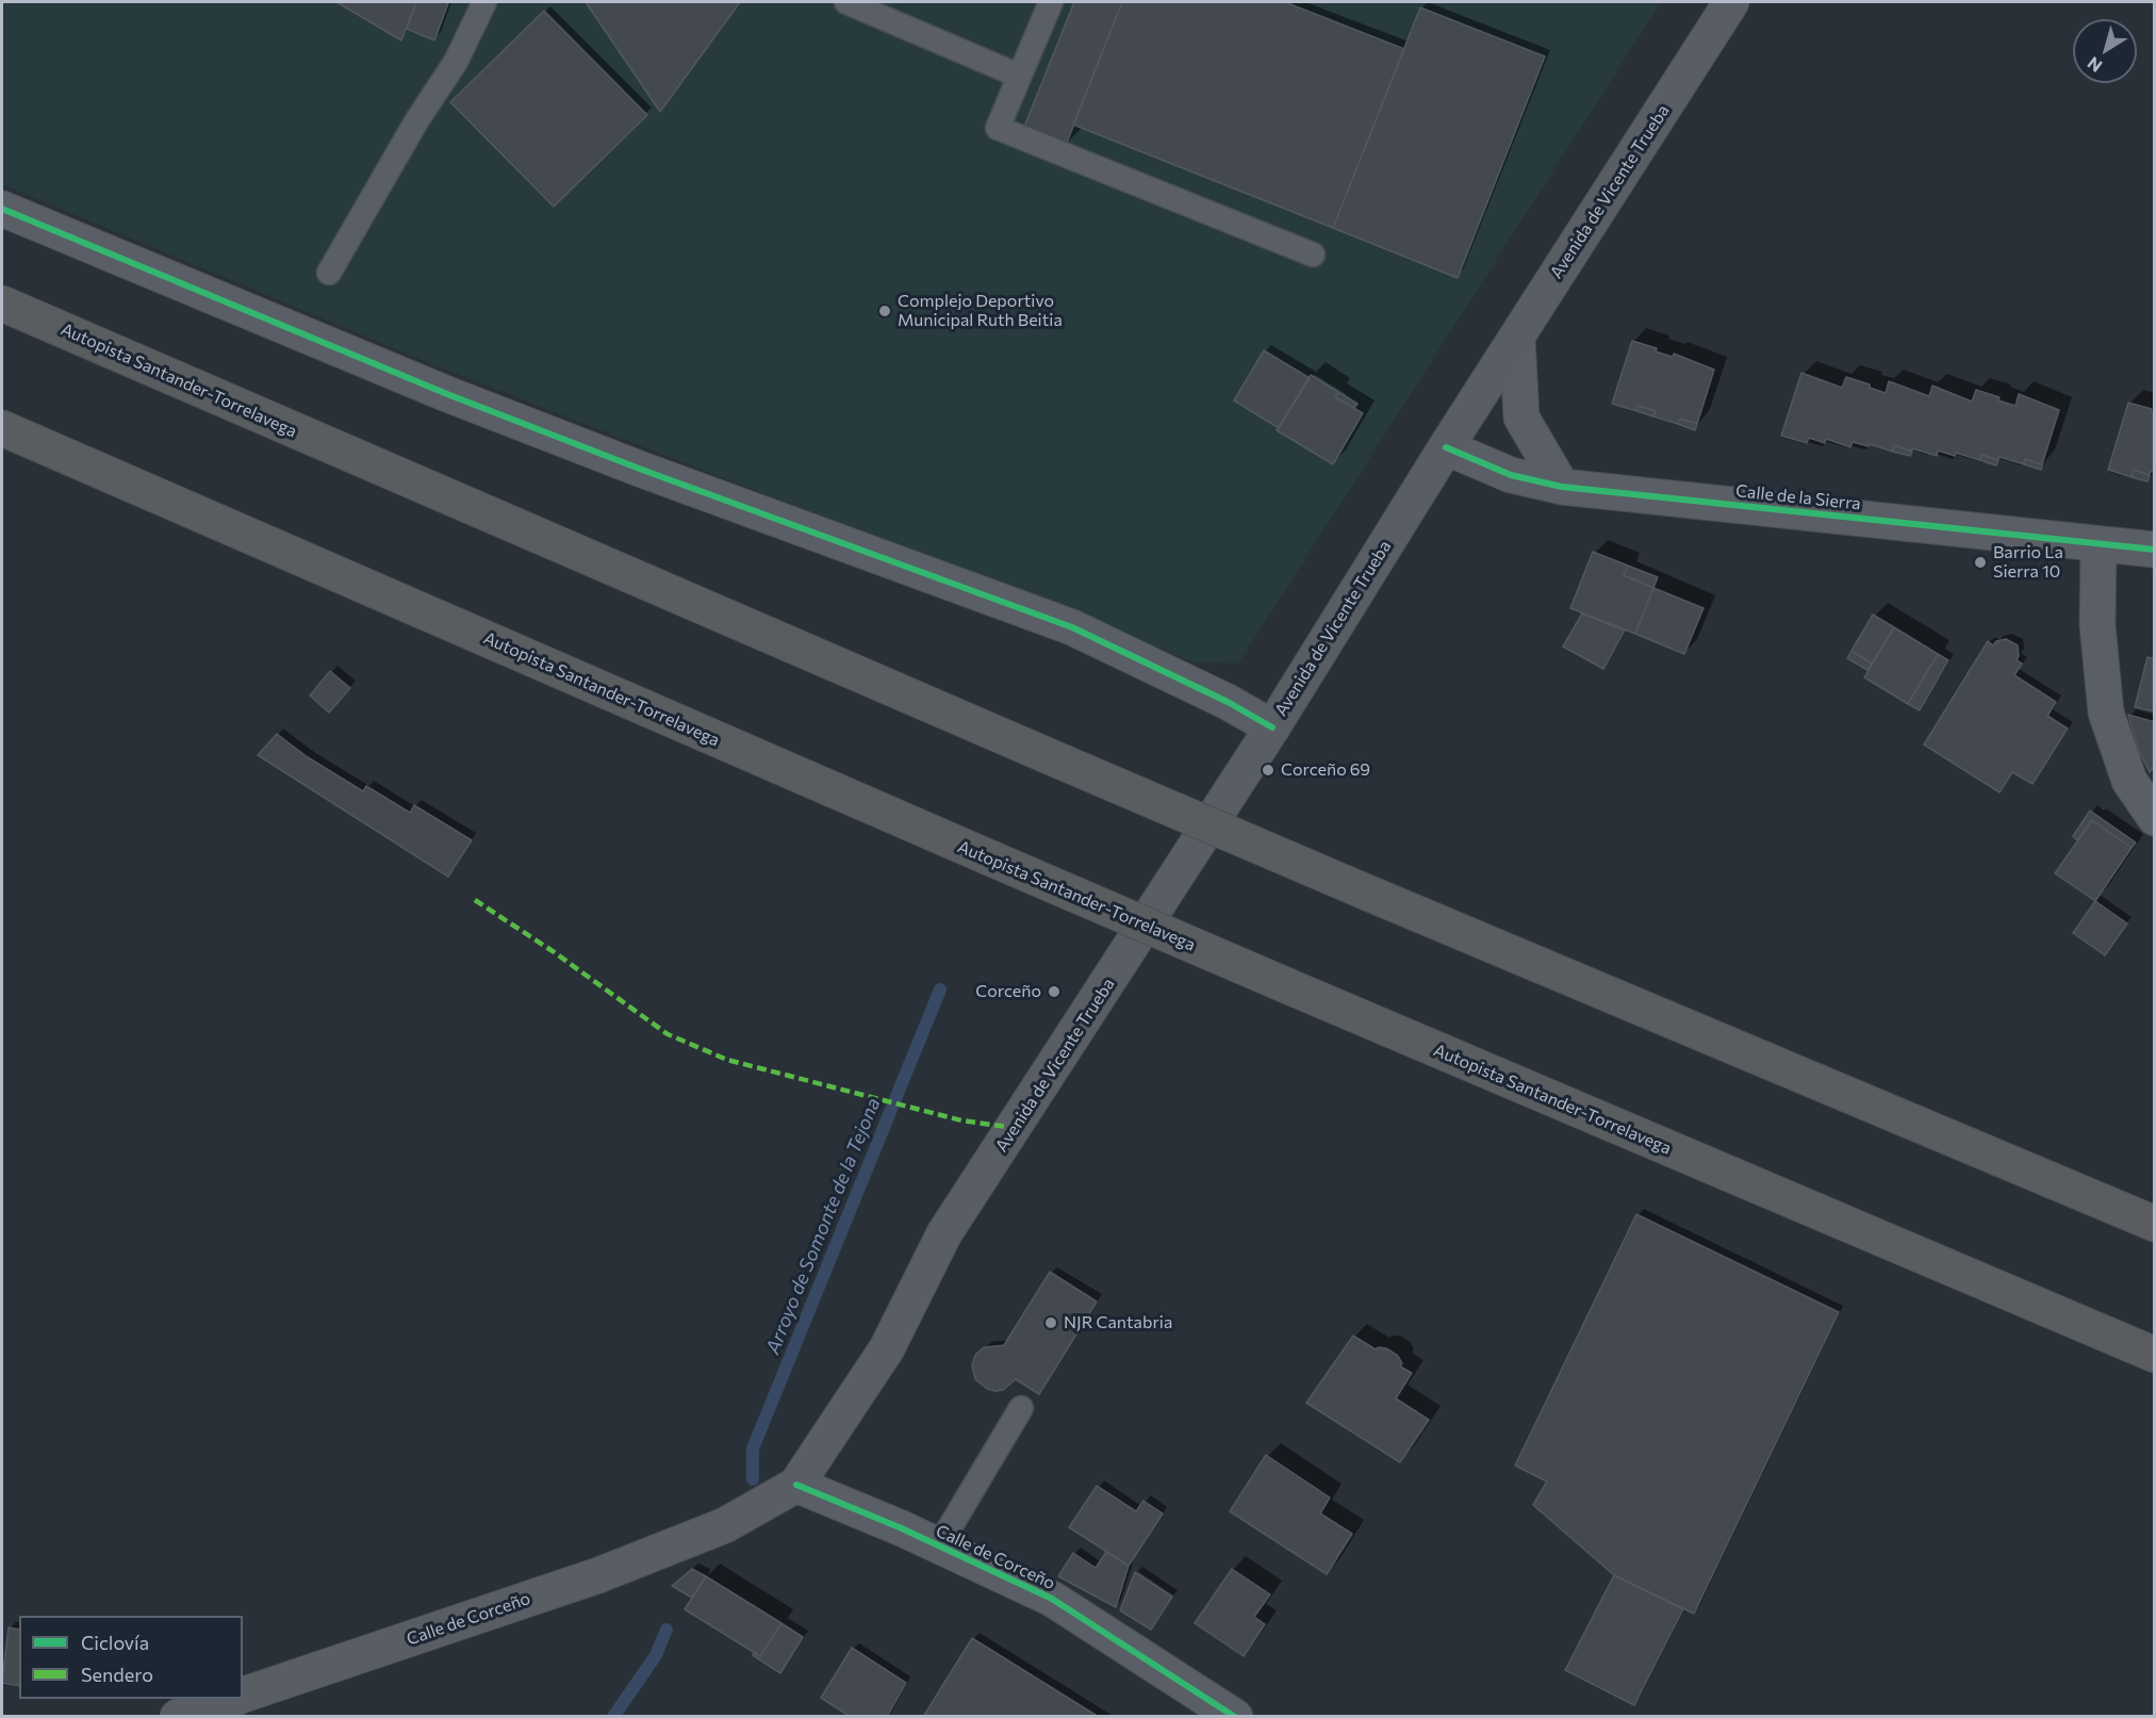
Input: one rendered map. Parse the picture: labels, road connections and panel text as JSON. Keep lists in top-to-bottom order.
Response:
{
  "streets": {
    "highway": ["Autopista Santander-Torrelavega"],
    "main road": ["Avenida de Vicente Trueba", "Calle de Corceño"],
    "street": ["Calle de la Sierra"]
  },
  "crossings": [
    ["Avenida de Vicente Trueba", "Calle de la Sierra"],
    ["Avenida de Vicente Trueba", "Calle de Corceño"]
  ],
  "water": ["Arroyo de Somonte de la Tejona"],
  "places": [
    "Complejo Deportivo Municipal Ruth Beitia",
    "Barrio La Sierra 10",
    "Corceño 69",
    "Corceño",
    "NJR Cantabria"
  ],
  "legend": ["Ciclovía", "Sendero"],
  "north": "bottom left"
}
